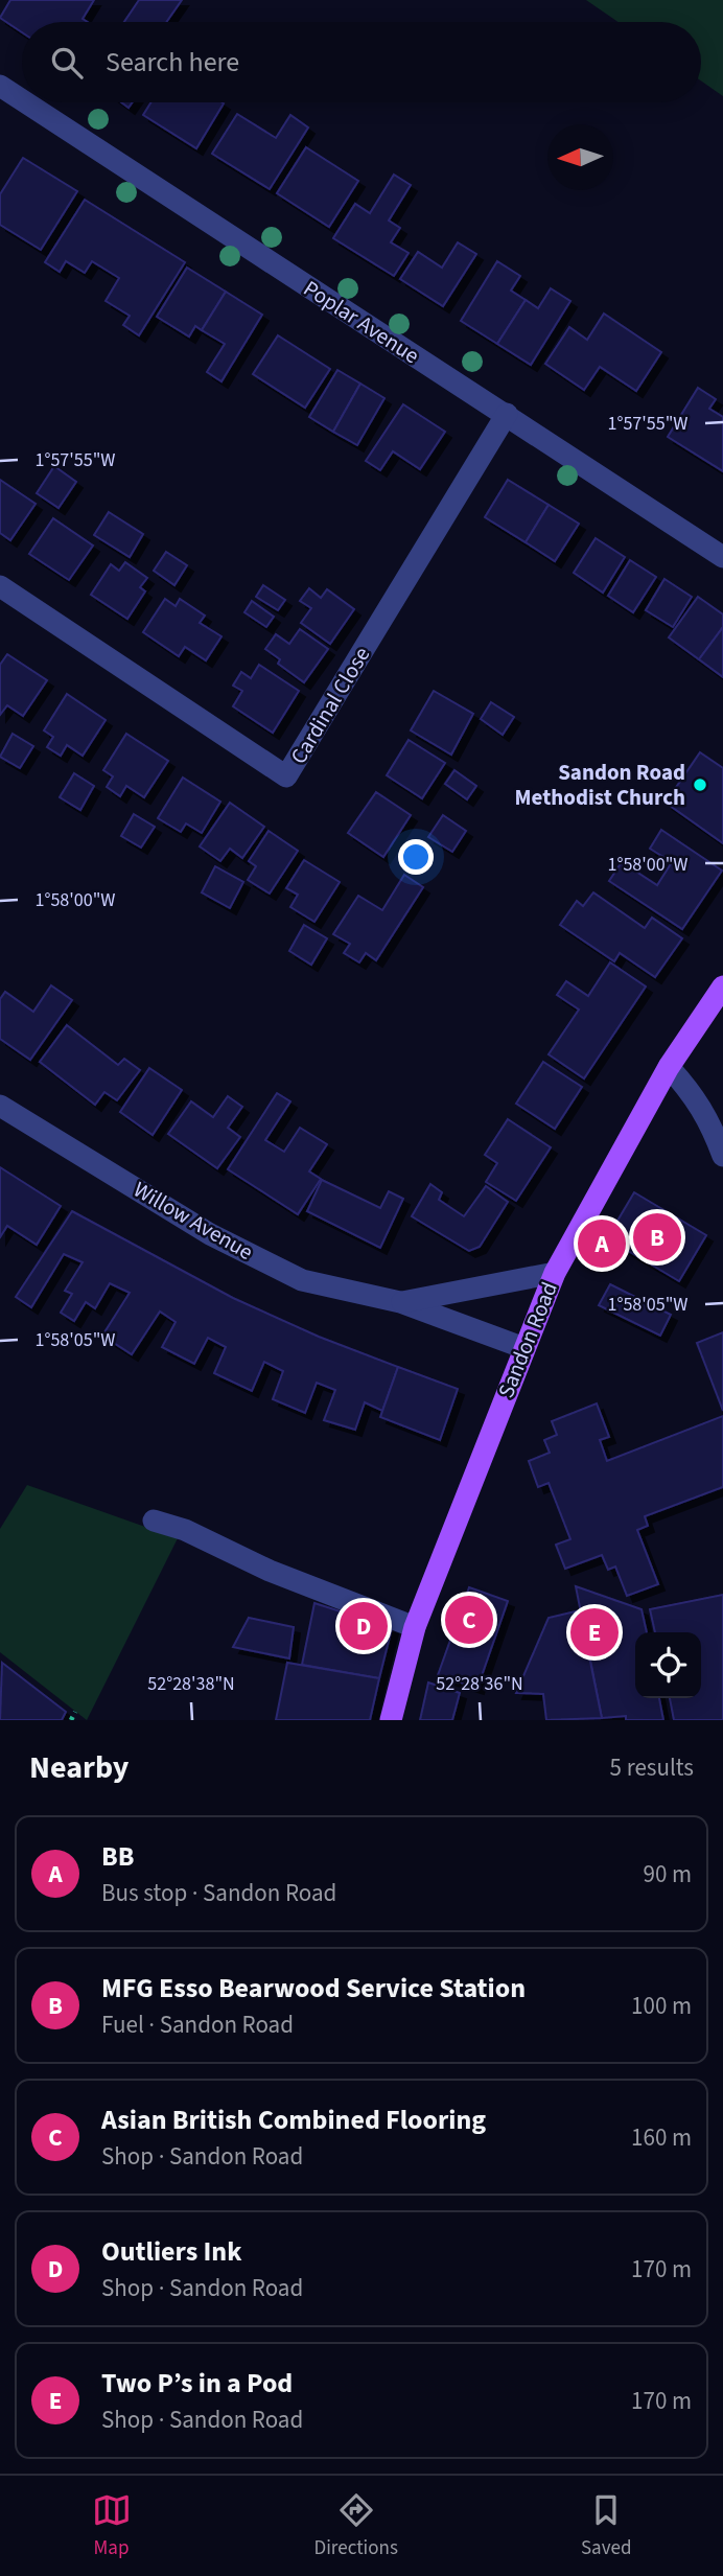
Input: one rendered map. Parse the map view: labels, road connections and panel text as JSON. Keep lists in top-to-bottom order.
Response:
{
  "streets": {
    "main road": ["Sandon Road"],
    "street": ["Poplar Avenue", "Cardinal Close", "Willow Avenue"]
  },
  "crossings": [
    ["Poplar Avenue", "Cardinal Close"],
    ["Willow Avenue", "Sandon Road"]
  ],
  "places": ["Sandon Road Methodist Church"],
  "north": "left",
  "page": {
    "search": "Search here",
    "pins": [
      "B",
      "A",
      "C",
      "D",
      "E"
    ],
    "heading": ["Nearby", "5 results"],
    "list": [
      {
        "mark": "A",
        "name": "BB",
        "note": "Bus stop · Sandon Road",
        "value": "90 m"
      },
      {
        "mark": "B",
        "name": "MFG Esso Bearwood Service Station",
        "note": "Fuel · Sandon Road",
        "value": "100 m"
      },
      {
        "mark": "C",
        "name": "Asian British Combined Flooring",
        "note": "Shop · Sandon Road",
        "value": "160 m"
      },
      {
        "mark": "D",
        "name": "Outliers Ink",
        "note": "Shop · Sandon Road",
        "value": "170 m"
      },
      {
        "mark": "E",
        "name": "Two P’s in a Pod",
        "note": "Shop · Sandon Road",
        "value": "170 m"
      }
    ],
    "nav": ["Map", "Directions", "Saved"]
  },
  "coordinates": [
    "1°57'55\"W",
    "1°58'00\"W",
    "1°58'05\"W",
    "52°28'38\"N",
    "52°28'36\"N"
  ]
}
